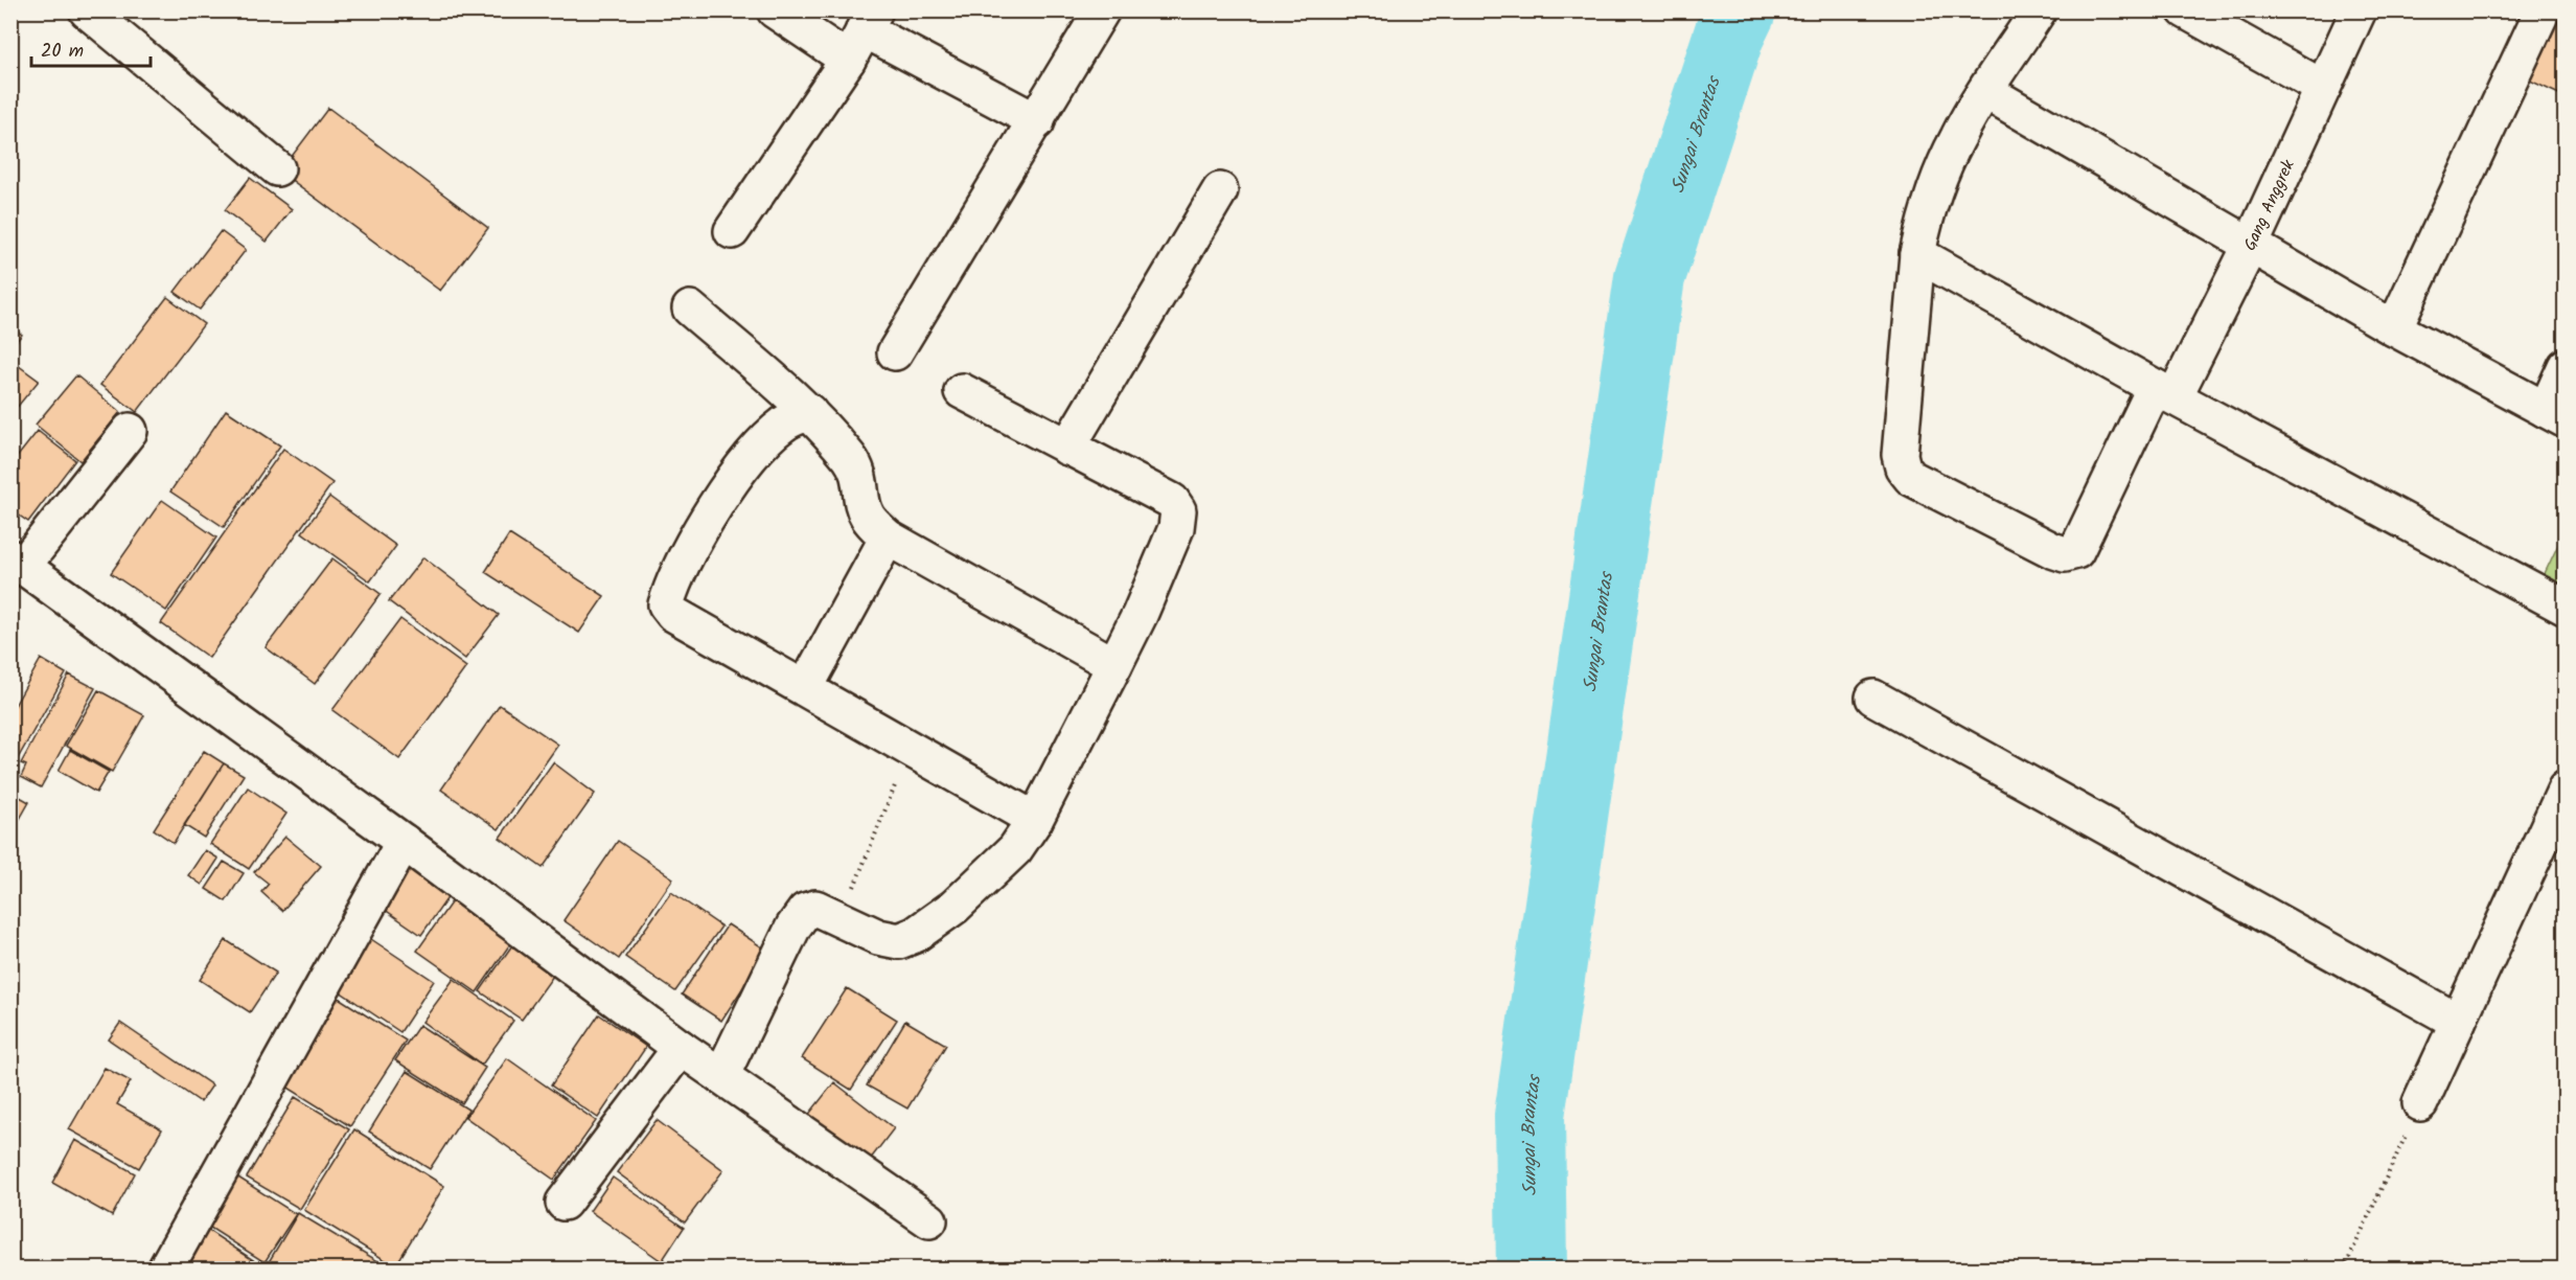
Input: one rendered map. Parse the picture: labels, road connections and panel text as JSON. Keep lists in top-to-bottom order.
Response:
{
  "streets": {
    "street": ["Gang Anggrek"]
  },
  "water": ["Sungai Brantas"],
  "scale_bar": "20 m"
}
